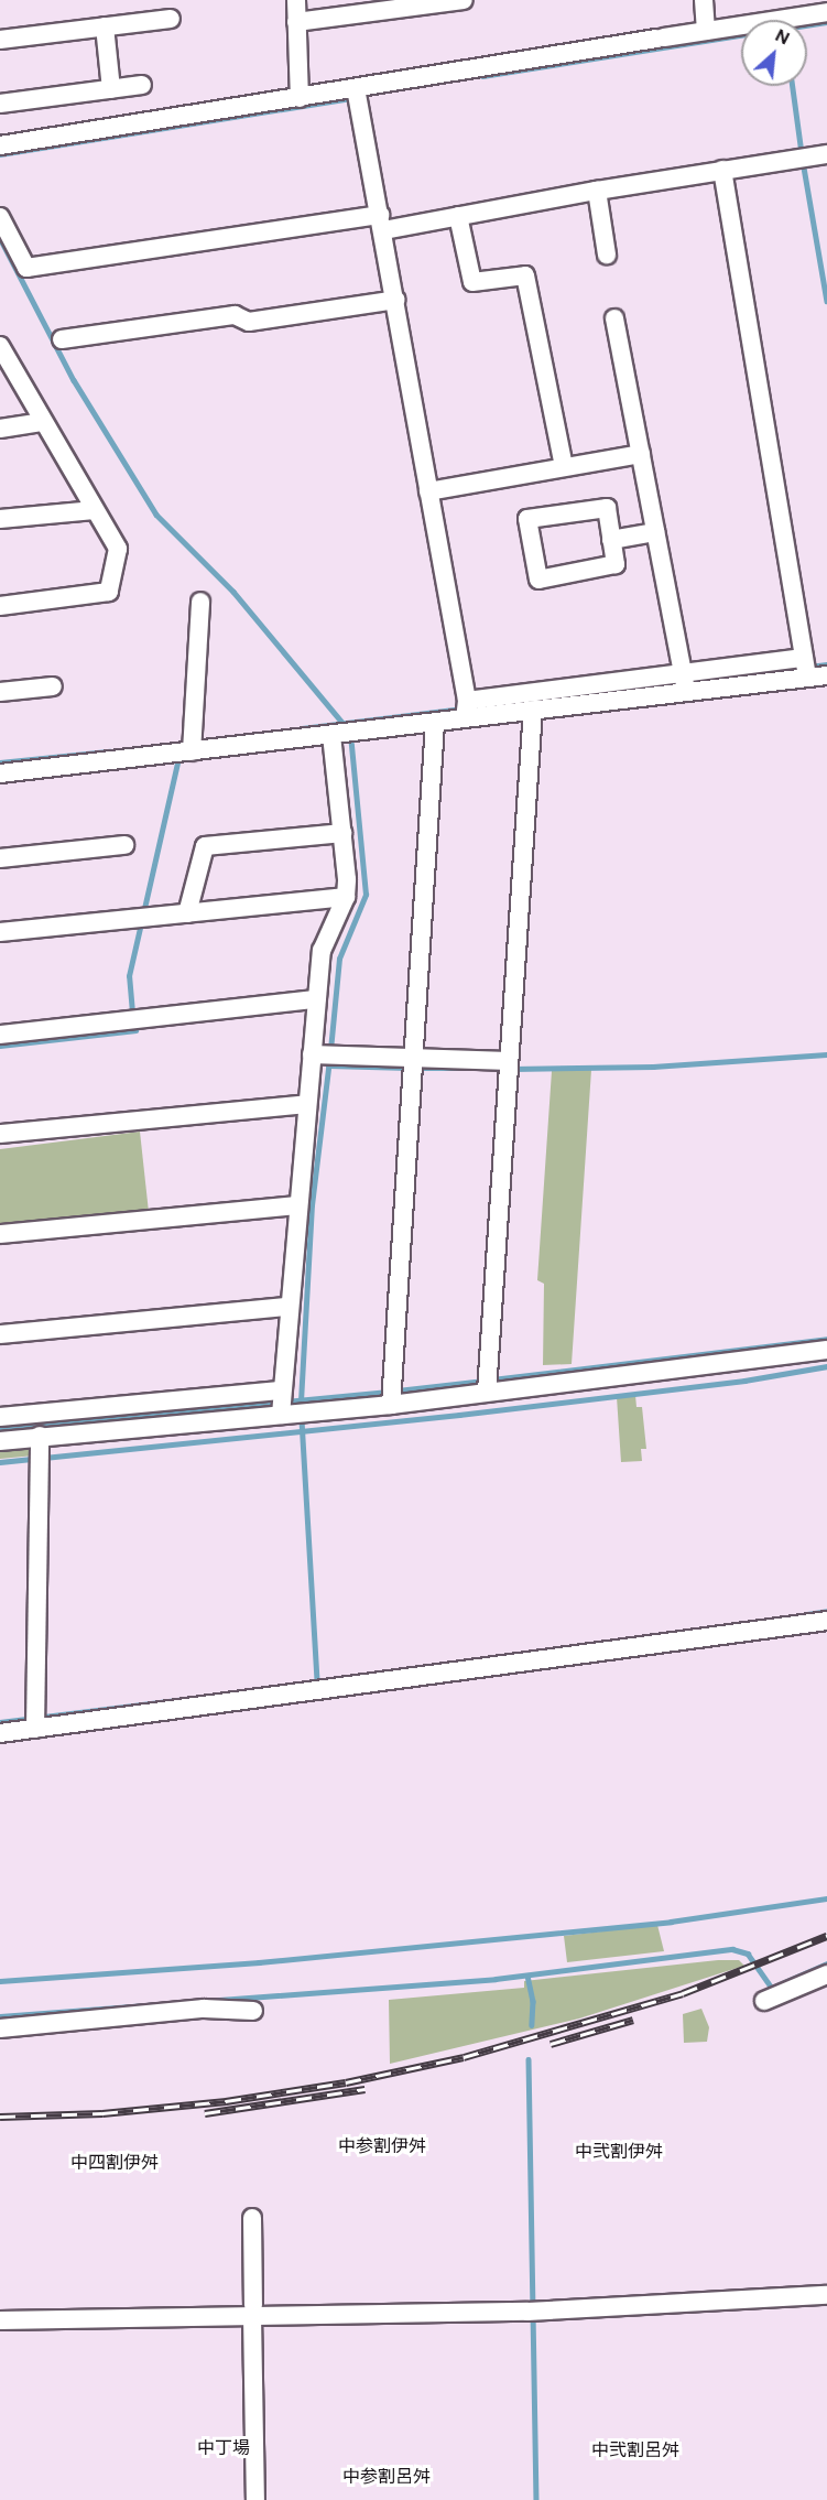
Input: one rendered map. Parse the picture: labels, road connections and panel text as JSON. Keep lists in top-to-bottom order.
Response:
{
  "districts": [
    "中参割伊舛",
    "中弐割伊舛",
    "中四割伊舛",
    "中丁場",
    "中弐割呂舛",
    "中参割呂舛"
  ],
  "north": "top right"
}
